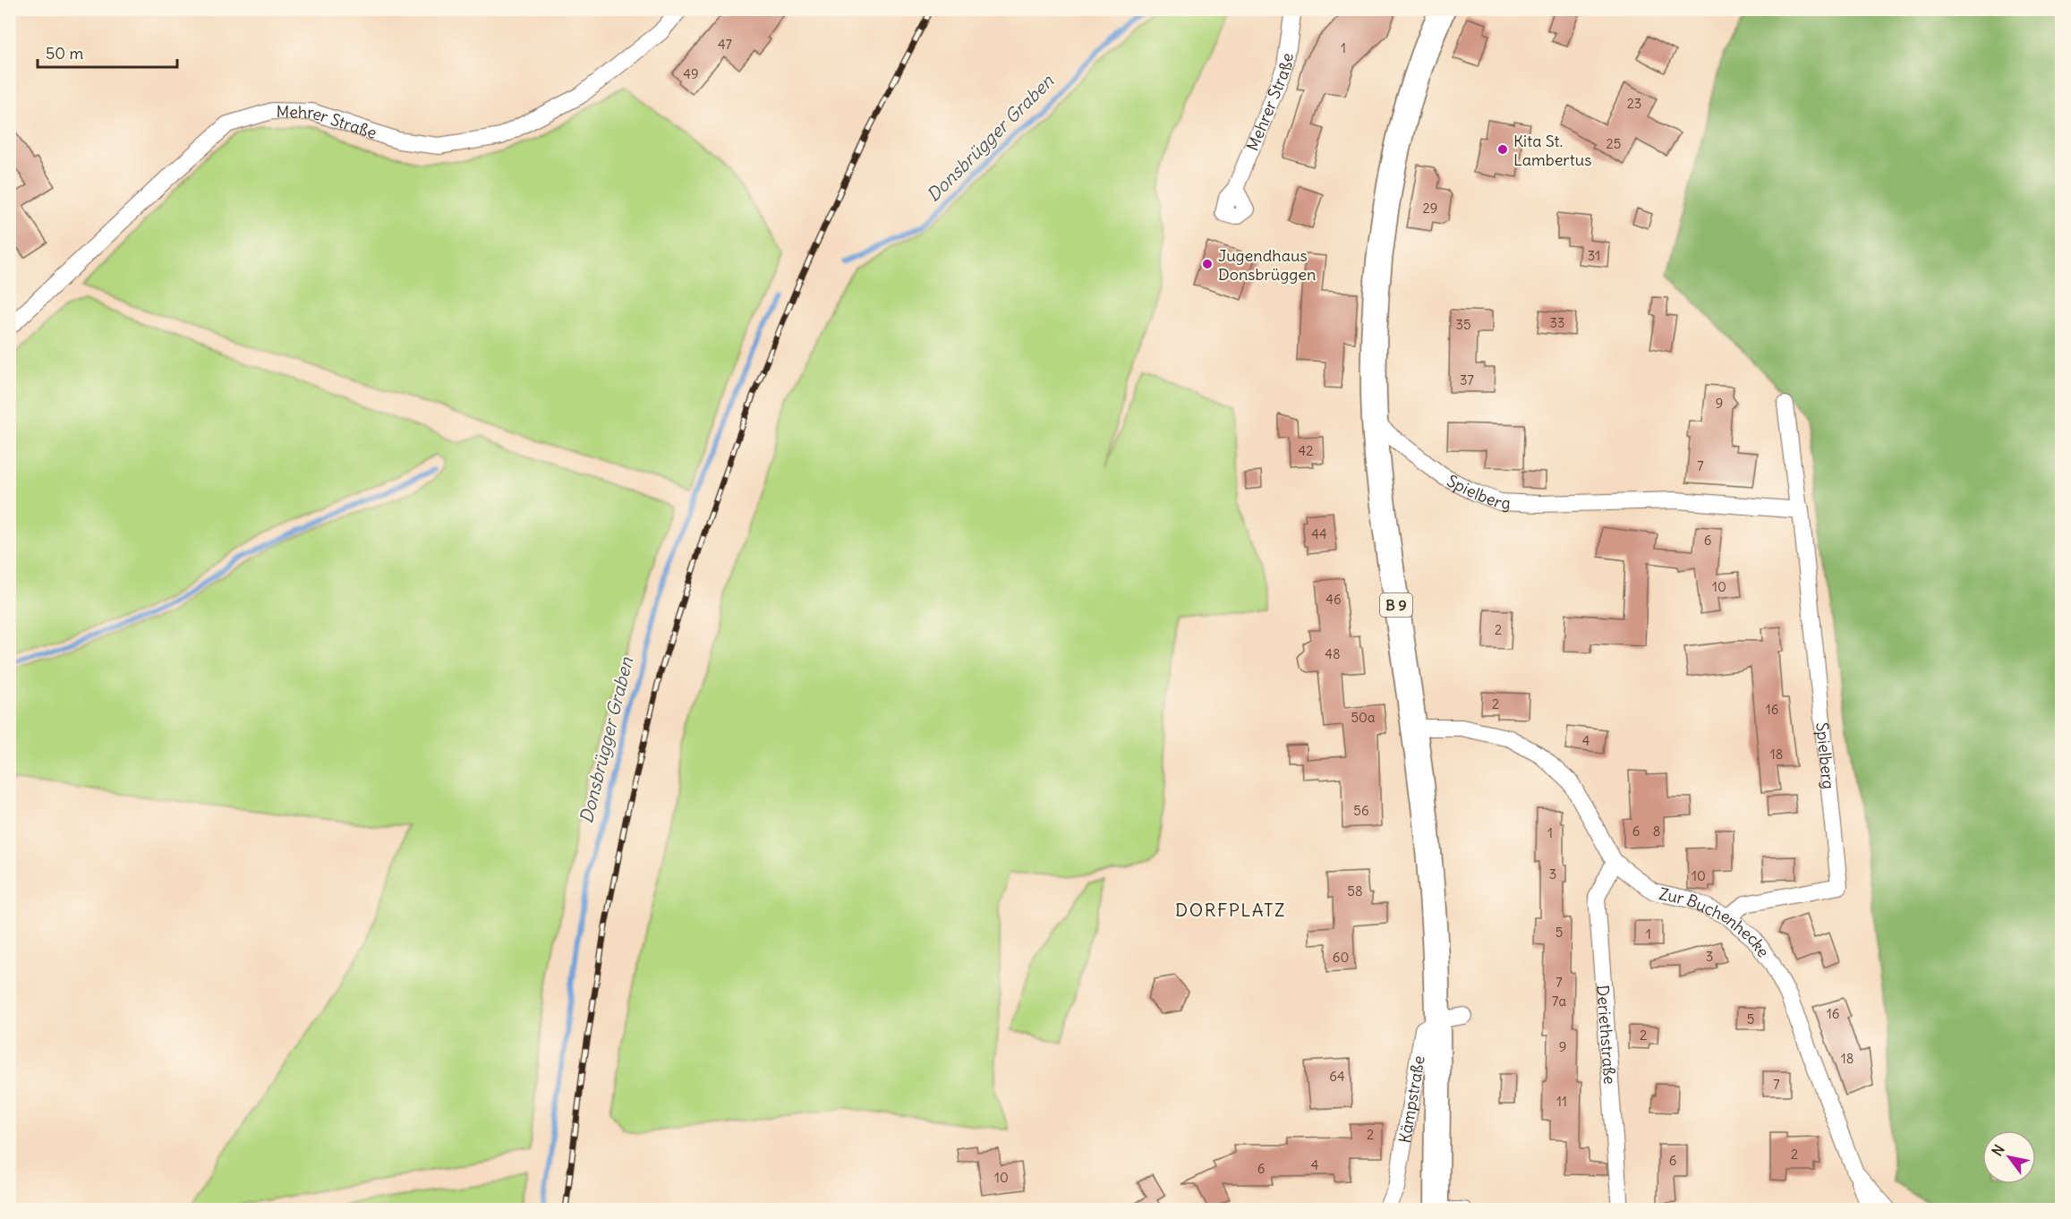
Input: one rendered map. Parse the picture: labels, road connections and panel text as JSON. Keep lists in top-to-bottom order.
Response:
{
  "streets": {
    "main road": ["B 9"],
    "street": [
      "Mehrer Straße",
      "Spielberg",
      "Zur Buchenhecke",
      "Deriethstraße",
      "Kämpstraße"
    ]
  },
  "crossings": [
    ["Spielberg", "B 9"],
    ["Spielberg", "Zur Buchenhecke"],
    ["B 9", "Zur Buchenhecke"],
    ["B 9", "Kämpstraße"],
    ["Zur Buchenhecke", "Deriethstraße"]
  ],
  "districts": ["DORFPLATZ"],
  "water": ["Donsbrügger Graben"],
  "places": ["Kita St. Lambertus", "Jugendhaus Donsbrüggen"],
  "house_numbers": [
    "47",
    "1",
    "49",
    "23",
    "25",
    "29",
    "31",
    "33",
    "35",
    "37",
    "9",
    "42",
    "7",
    "44",
    "6",
    "10",
    "46",
    "2",
    "48",
    "2",
    "16",
    "50a",
    "4",
    "18",
    "56",
    "6",
    "8",
    "1",
    "3",
    "10",
    "58",
    "5",
    "1",
    "3",
    "60",
    "7",
    "7a",
    "16",
    "5",
    "2",
    "9",
    "18",
    "64",
    "7",
    "11",
    "2",
    "2",
    "6",
    "4",
    "6",
    "10"
  ],
  "scale_bar": "50 m",
  "north": "top left"
}
